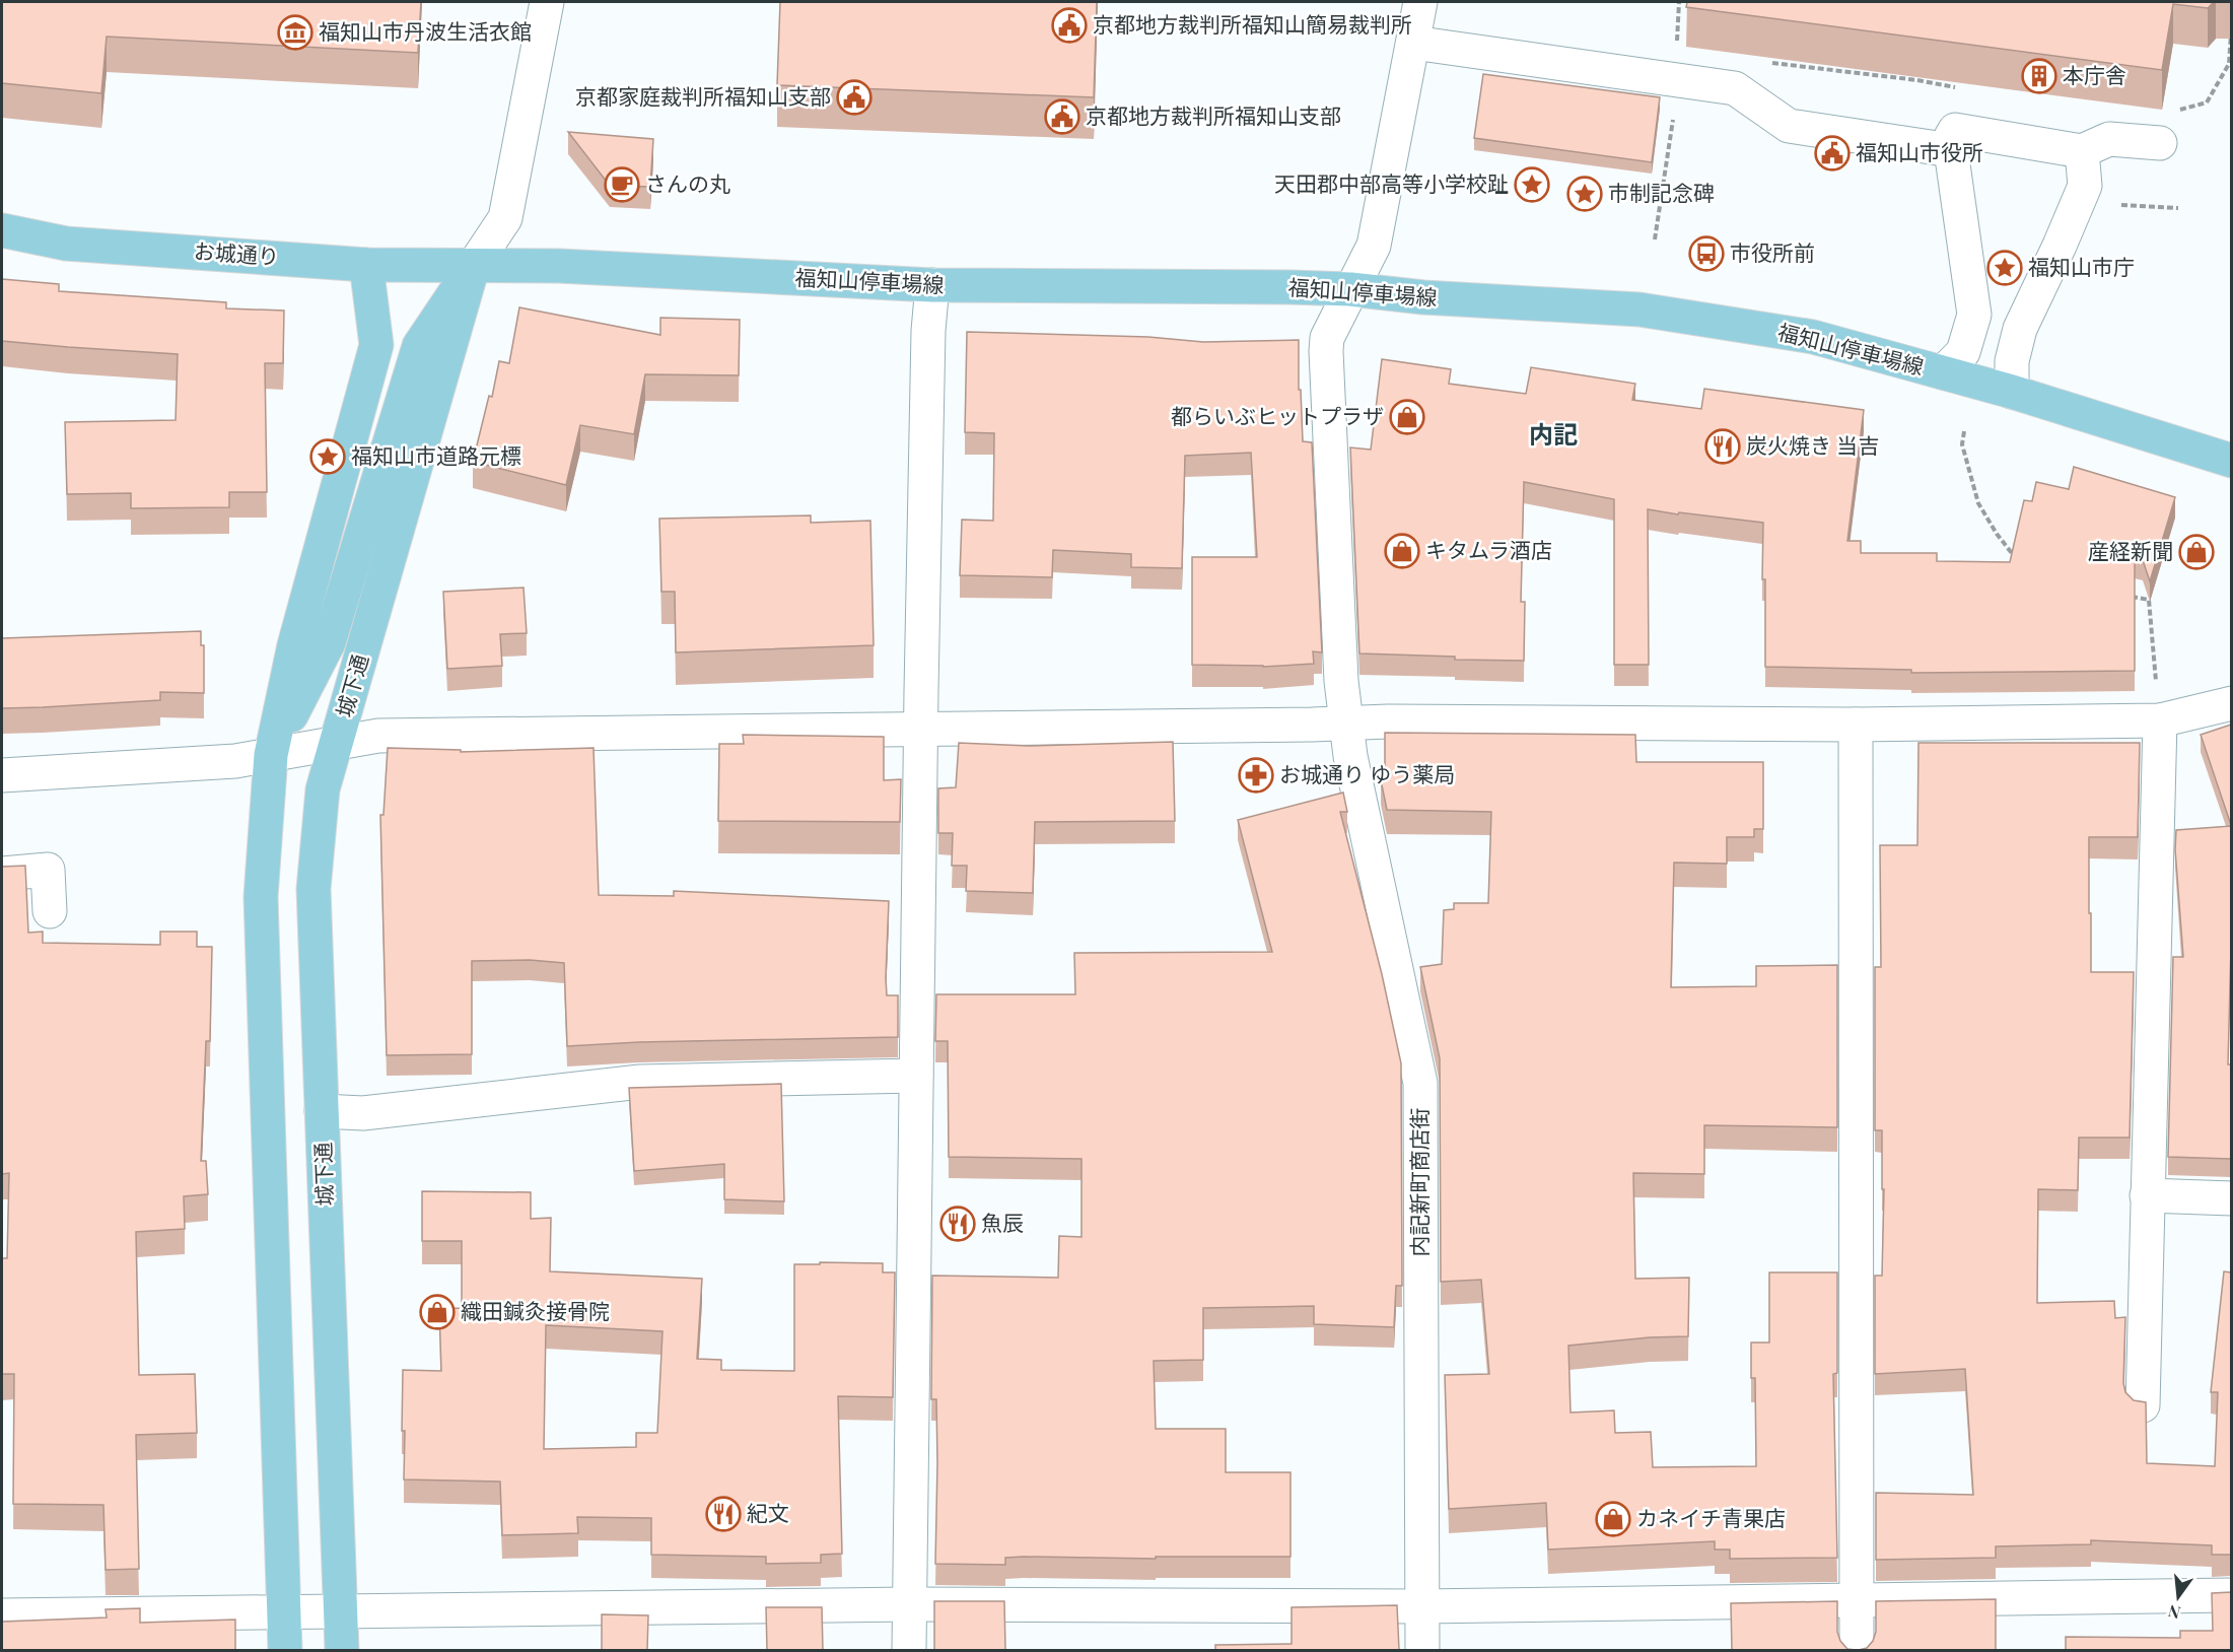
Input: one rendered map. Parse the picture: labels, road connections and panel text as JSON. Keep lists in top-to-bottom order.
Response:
{
  "streets": {
    "main road": ["お城通り", "福知山停車場線", "城下通"],
    "street": ["内記新町商店街"]
  },
  "crossings": [
    ["お城通り", "福知山停車場線"],
    ["お城通り", "城下通"],
    ["福知山停車場線", "城下通"],
    ["福知山停車場線", "内記新町商店街"]
  ],
  "districts": ["内記"],
  "places": {
    "public building": [
      "京都地方裁判所福知山簡易裁判所",
      "京都家庭裁判所福知山支部",
      "京都地方裁判所福知山支部",
      "福知山市役所"
    ],
    "museum": ["福知山市丹波生活衣館"],
    "building": ["本庁舎"],
    "cafe": ["さんの丸"],
    "place": [
      "天田郡中部高等小学校趾",
      "市制記念碑",
      "福知山市庁",
      "福知山市道路元標"
    ],
    "bus stop": ["市役所前"],
    "shop": [
      "都らいぶヒットプラザ",
      "キタムラ酒店",
      "産経新聞",
      "織田鍼灸接骨院",
      "カネイチ青果店"
    ],
    "restaurant": ["炭火焼き 当吉", "魚辰", "紀文"],
    "pharmacy": ["お城通り ゆう薬局"]
  },
  "north": "bottom"
}
